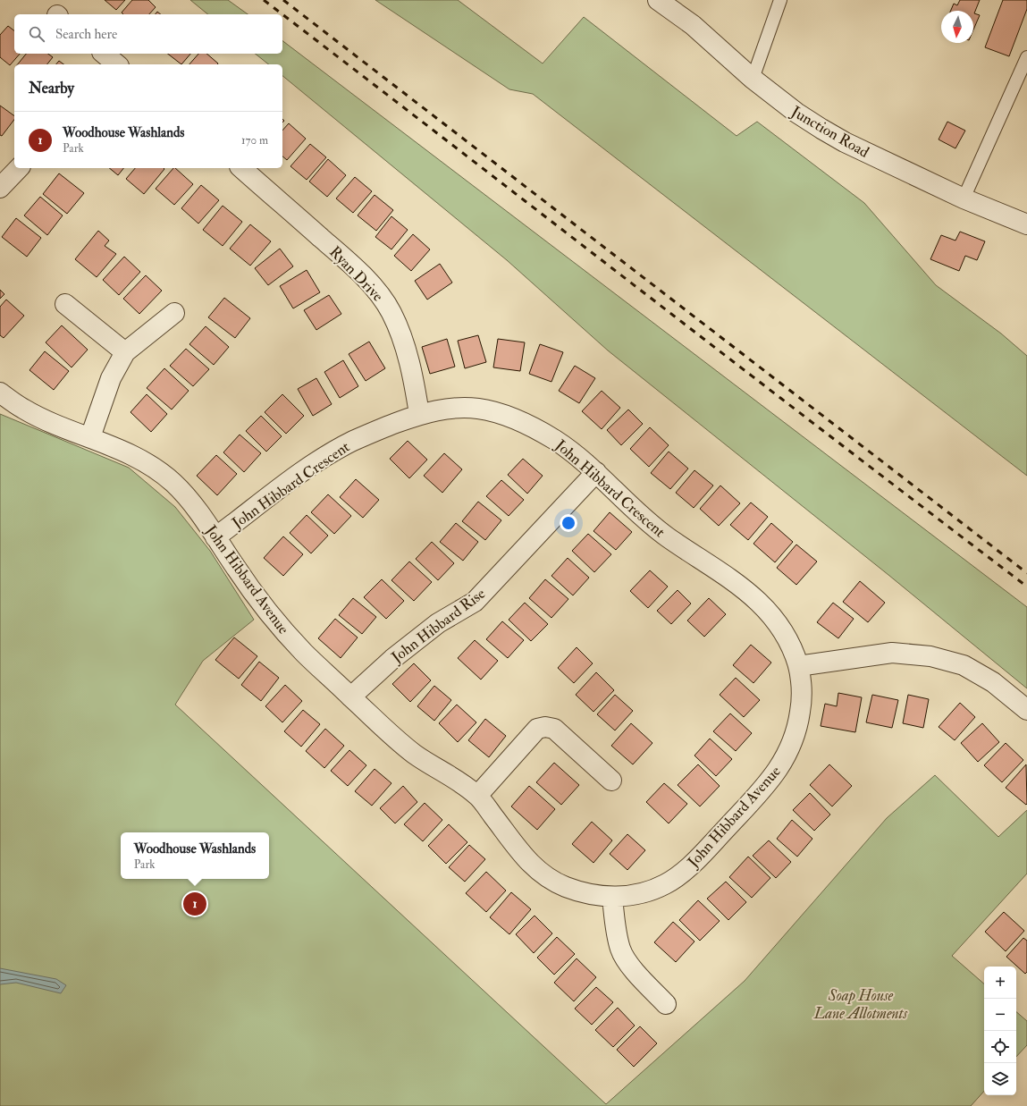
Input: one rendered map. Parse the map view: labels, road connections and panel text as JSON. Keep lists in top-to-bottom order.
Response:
{
  "streets": {
    "street": [
      "Junction Road",
      "Ryan Drive",
      "John Hibbard Crescent",
      "John Hibbard Avenue",
      "John Hibbard Rise"
    ]
  },
  "crossings": [
    ["Ryan Drive", "John Hibbard Crescent"],
    ["John Hibbard Crescent", "John Hibbard Avenue"],
    ["John Hibbard Crescent", "John Hibbard Rise"],
    ["John Hibbard Avenue", "John Hibbard Rise"]
  ],
  "parks": ["Soap House Lane Allotments"],
  "north": "bottom",
  "page": {
    "search": "Search here",
    "heading": "Nearby",
    "list": [
      {
        "mark": "1",
        "name": "Woodhouse Washlands",
        "note": "Park",
        "value": "170 m"
      }
    ],
    "popup": ["Woodhouse Washlands", "Park"],
    "pins": "1",
    "map_buttons": ["+", "−"]
  }
}
